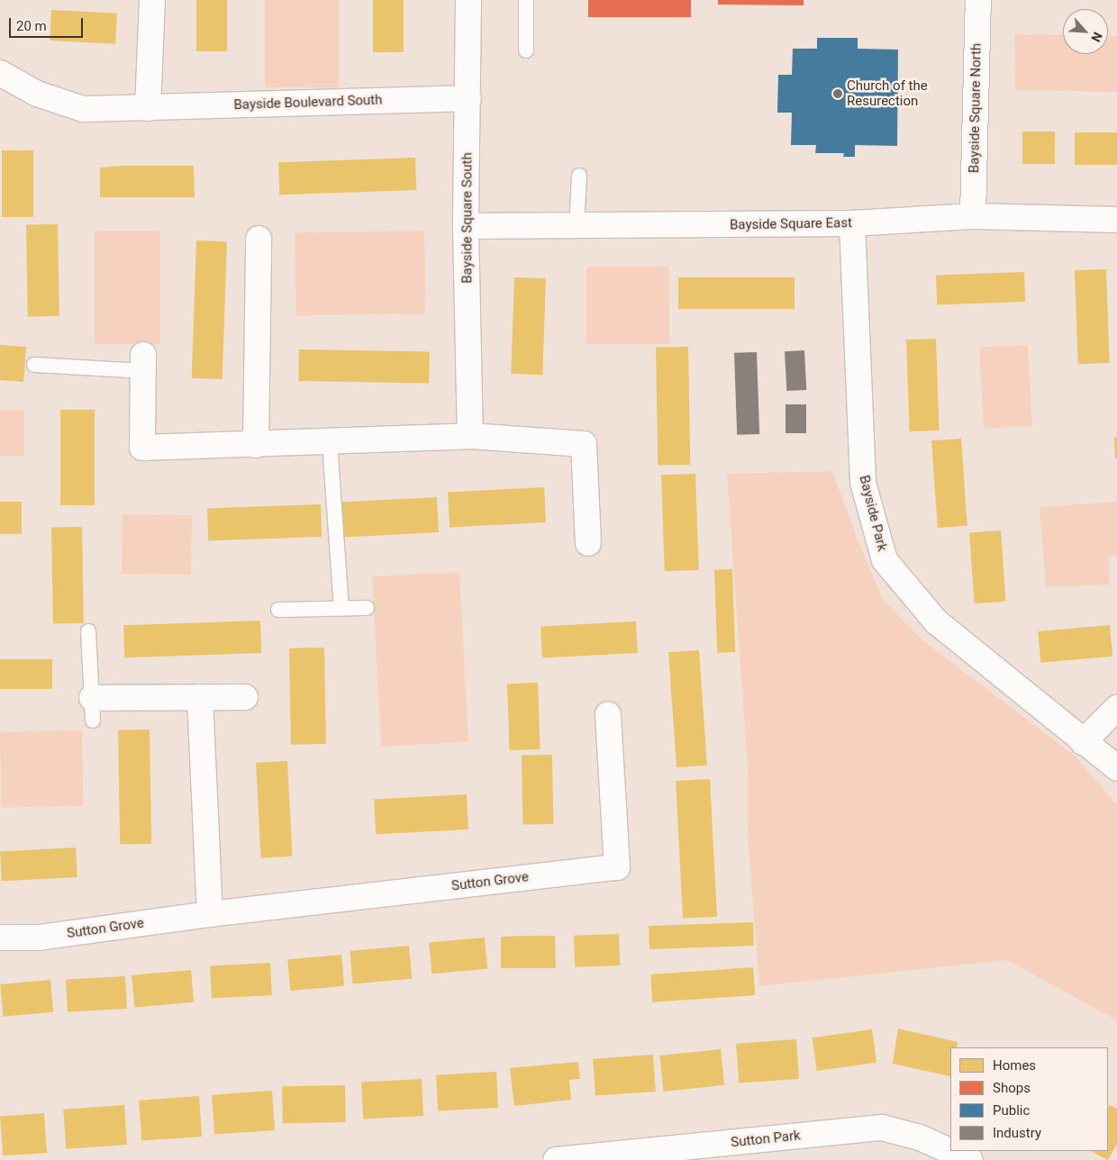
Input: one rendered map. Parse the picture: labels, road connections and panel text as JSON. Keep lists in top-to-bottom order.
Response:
{
  "streets": {
    "street": [
      "Bayside Boulevard South",
      "Bayside Square North",
      "Bayside Square South",
      "Bayside Square East",
      "Bayside Park",
      "Sutton Grove",
      "Sutton Park"
    ]
  },
  "crossings": [
    ["Bayside Boulevard South", "Bayside Square South"],
    ["Bayside Square North", "Bayside Square East"],
    ["Bayside Square South", "Bayside Square East"],
    ["Bayside Square East", "Bayside Park"]
  ],
  "places": ["Church of the Resurection"],
  "legend": [
    "Homes",
    "Shops",
    "Public",
    "Industry"
  ],
  "scale_bar": "20 m",
  "north": "bottom right"
}
